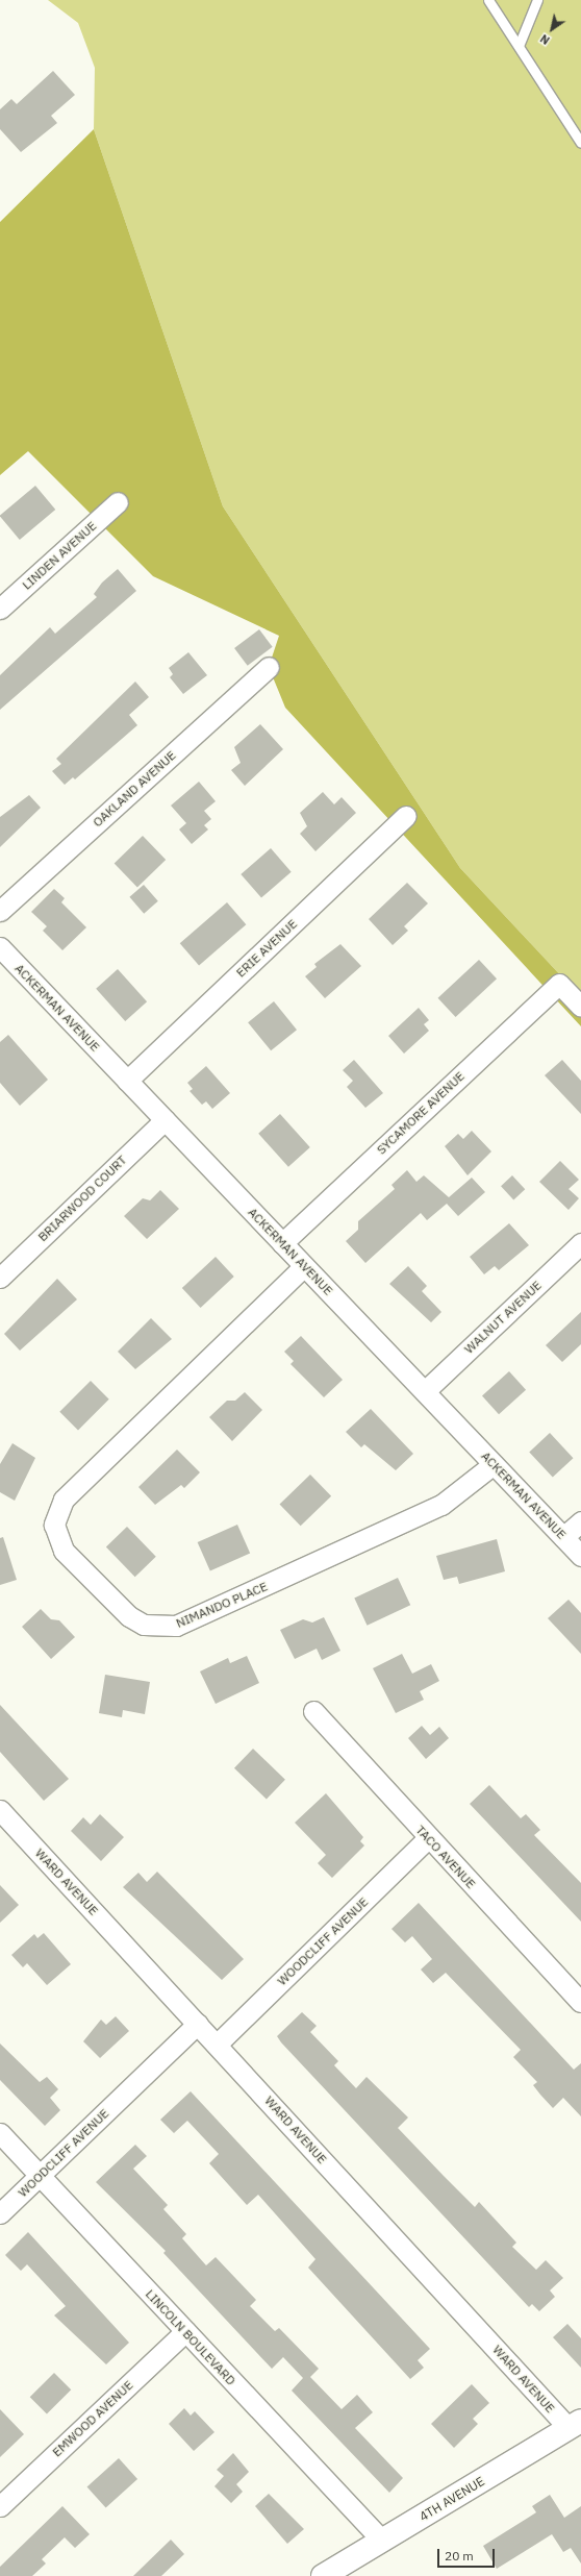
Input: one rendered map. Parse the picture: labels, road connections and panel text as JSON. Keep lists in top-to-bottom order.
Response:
{
  "streets": {
    "main road": ["4TH AVENUE"],
    "street": [
      "LINDEN AVENUE",
      "OAKLAND AVENUE",
      "ERIE AVENUE",
      "ACKERMAN AVENUE",
      "SYCAMORE AVENUE",
      "BRIARWOOD COURT",
      "WALNUT AVENUE",
      "NIMANDO PLACE",
      "TACO AVENUE",
      "WARD AVENUE",
      "WOODCLIFF AVENUE",
      "LINCOLN BOULEVARD",
      "EMWOOD AVENUE"
    ]
  },
  "crossings": [
    ["ERIE AVENUE", "ACKERMAN AVENUE"],
    ["ACKERMAN AVENUE", "SYCAMORE AVENUE"],
    ["ACKERMAN AVENUE", "BRIARWOOD COURT"],
    ["ACKERMAN AVENUE", "WALNUT AVENUE"],
    ["ACKERMAN AVENUE", "NIMANDO PLACE"],
    ["TACO AVENUE", "WOODCLIFF AVENUE"],
    ["WARD AVENUE", "WOODCLIFF AVENUE"],
    ["WARD AVENUE", "4TH AVENUE"],
    ["WOODCLIFF AVENUE", "LINCOLN BOULEVARD"],
    ["LINCOLN BOULEVARD", "EMWOOD AVENUE"],
    ["LINCOLN BOULEVARD", "4TH AVENUE"]
  ],
  "scale_bar": "20 m",
  "north": "bottom left"
}
